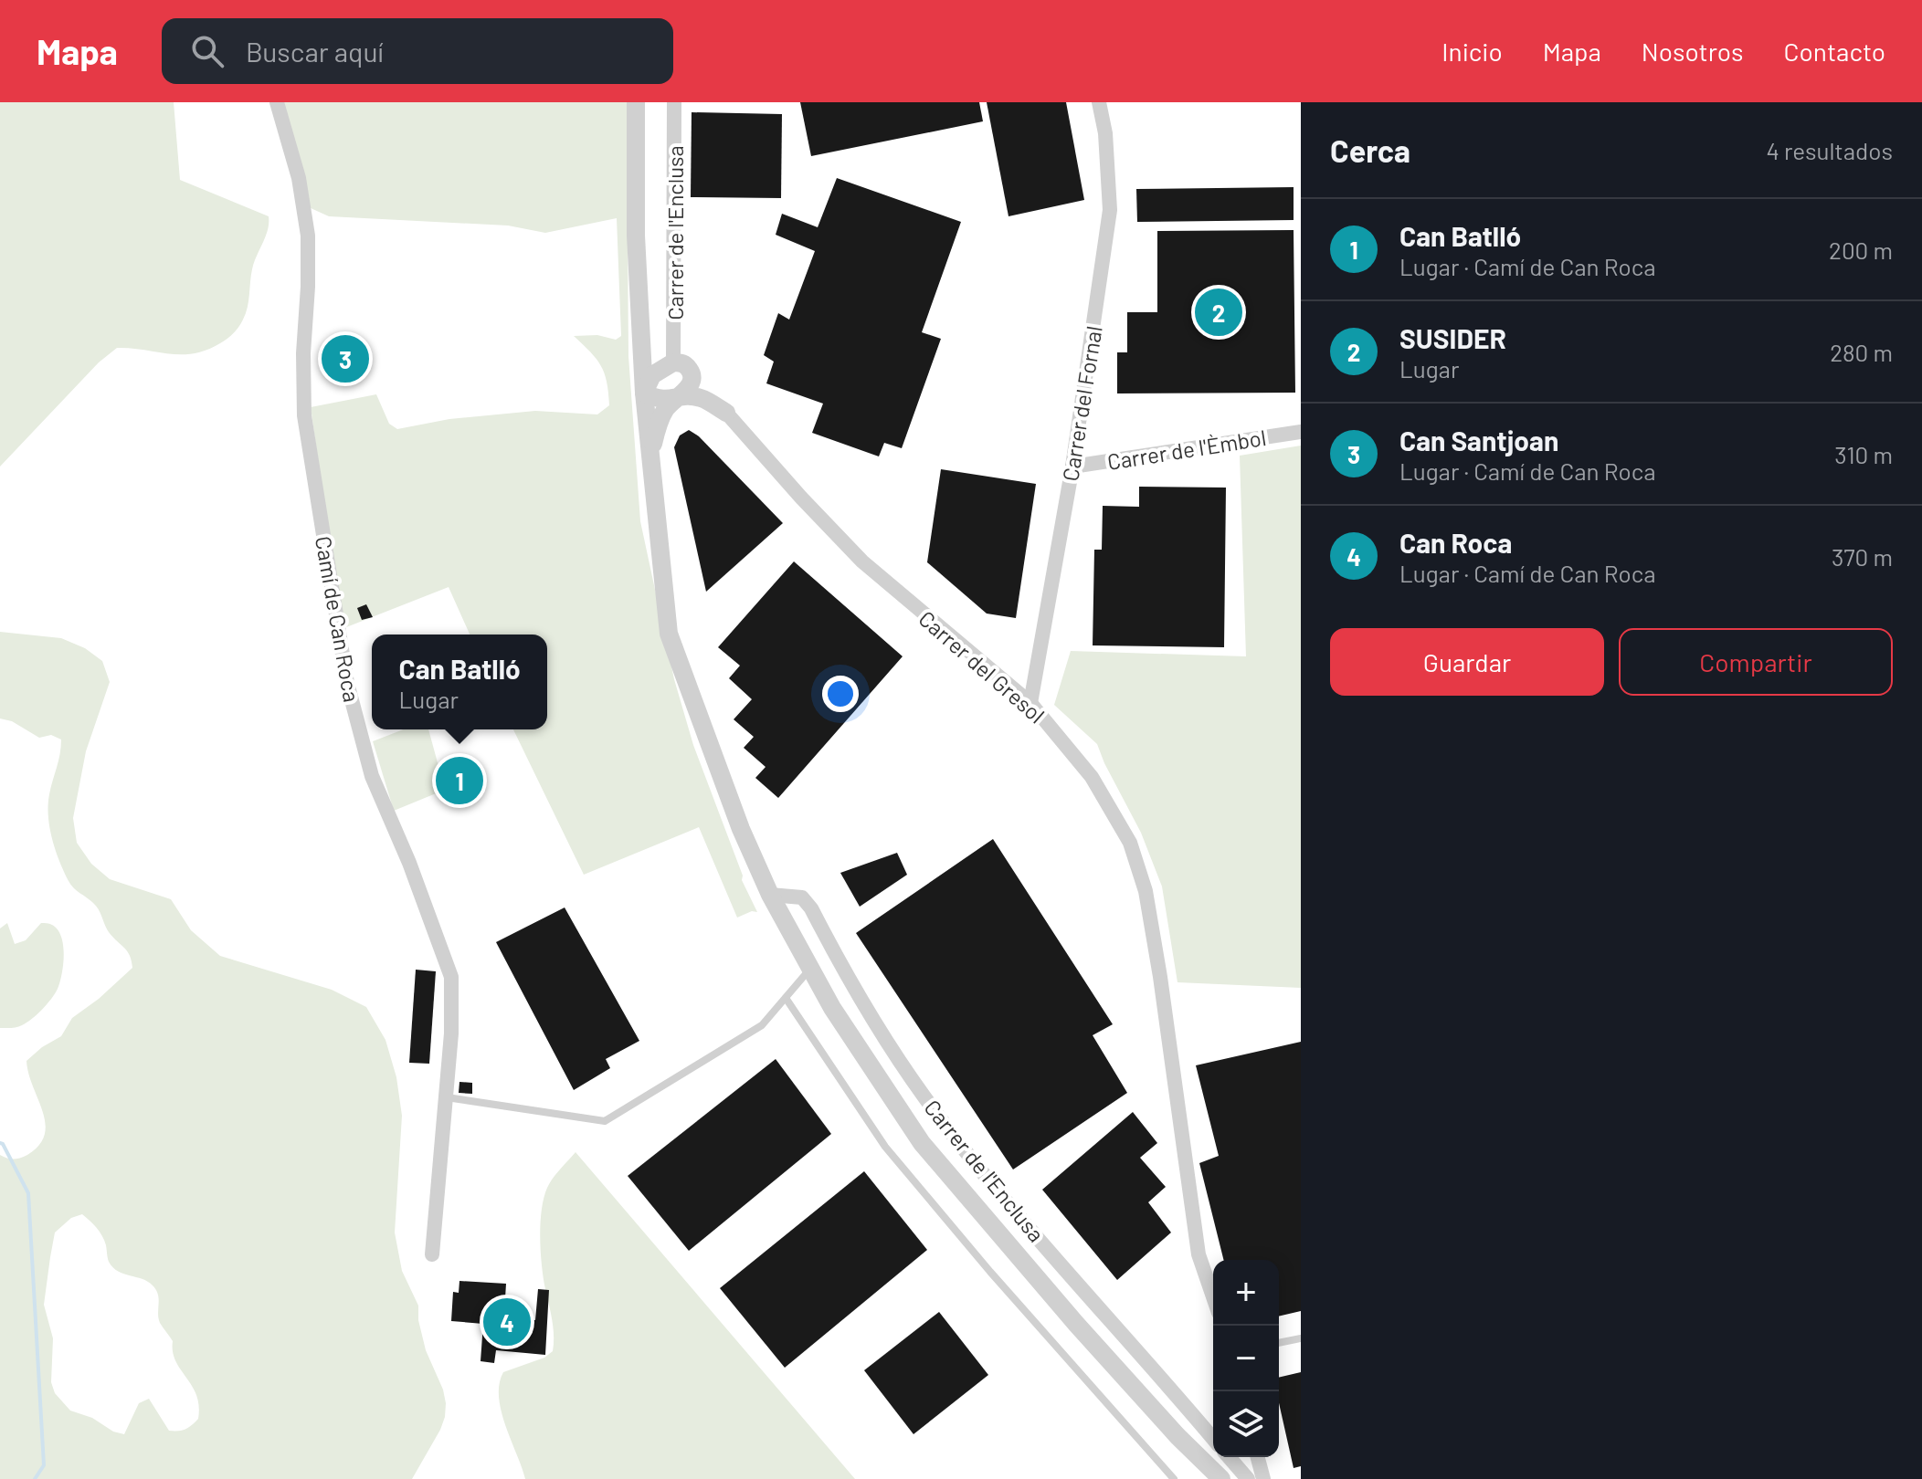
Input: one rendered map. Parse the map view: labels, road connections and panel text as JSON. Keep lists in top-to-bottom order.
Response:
{
  "streets": {
    "street": [
      "Carrer de l'Enclusa",
      "Carrer del Fornal",
      "Carrer de l'Èmbol",
      "Camí de Can Roca",
      "Carrer del Gresol"
    ]
  },
  "crossings": [
    ["Carrer del Fornal", "Carrer de l'Èmbol"],
    ["Carrer del Fornal", "Carrer del Gresol"]
  ],
  "page": {
    "header": "Mapa",
    "search": "Buscar aquí",
    "nav": [
      "Inicio",
      "Mapa",
      "Nosotros",
      "Contacto"
    ],
    "heading": ["Cerca", "4 resultados"],
    "list": [
      {
        "mark": "1",
        "name": "Can Batlló",
        "note": "Lugar · Camí de Can Roca",
        "value": "200 m"
      },
      {
        "mark": "2",
        "name": "SUSIDER",
        "note": "Lugar",
        "value": "280 m"
      },
      {
        "mark": "3",
        "name": "Can Santjoan",
        "note": "Lugar · Camí de Can Roca",
        "value": "310 m"
      },
      {
        "mark": "4",
        "name": "Can Roca",
        "note": "Lugar · Camí de Can Roca",
        "value": "370 m"
      }
    ],
    "pins": [
      "2",
      "3",
      "1",
      "4"
    ],
    "buttons": ["Guardar", "Compartir"],
    "popup": ["Can Batlló", "Lugar"],
    "map_buttons": ["+", "−"]
  }
}
